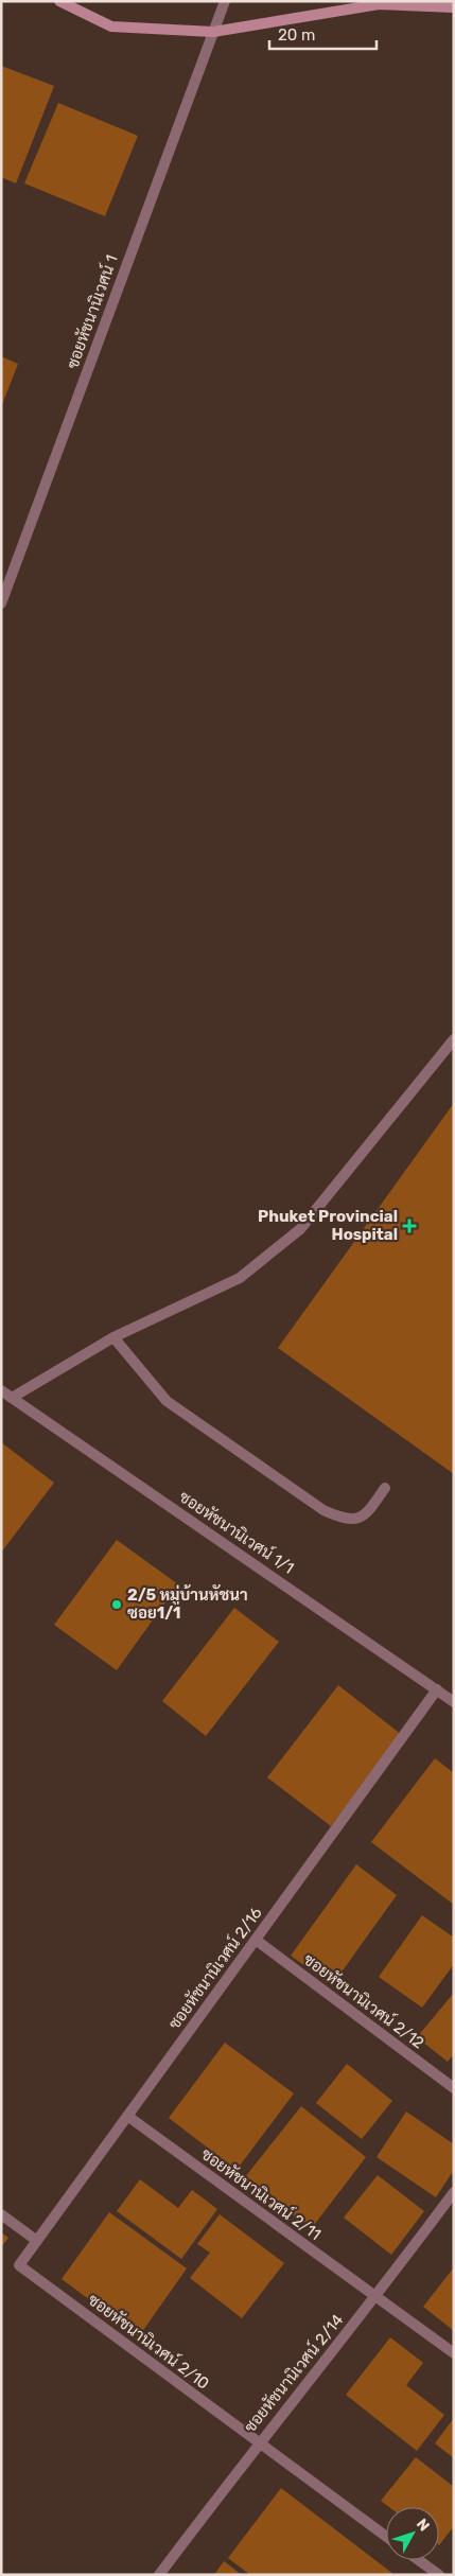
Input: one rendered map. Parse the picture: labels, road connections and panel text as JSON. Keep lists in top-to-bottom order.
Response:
{
  "streets": {
    "street": [
      "ซอยหัชนานิเวศน์ 1",
      "ซอยหัชนานิเวศน์ 1/1",
      "ซอยหัชนานิเวศน์ 2/16",
      "ซอยหัชนานิเวศน์ 2/12",
      "ซอยหัชนานิเวศน์ 2/11",
      "ซอยหัชนานิเวศน์ 2/10",
      "ซอยหัชนานิเวศน์ 2/14"
    ]
  },
  "crossings": [
    ["ซอยหัชนานิเวศน์ 1/1", "ซอยหัชนานิเวศน์ 2/16"],
    ["ซอยหัชนานิเวศน์ 2/16", "ซอยหัชนานิเวศน์ 2/12"],
    ["ซอยหัชนานิเวศน์ 2/16", "ซอยหัชนานิเวศน์ 2/11"],
    ["ซอยหัชนานิเวศน์ 2/16", "ซอยหัชนานิเวศน์ 2/10"],
    ["ซอยหัชนานิเวศน์ 2/11", "ซอยหัชนานิเวศน์ 2/14"],
    ["ซอยหัชนานิเวศน์ 2/10", "ซอยหัชนานิเวศน์ 2/14"]
  ],
  "places": {
    "health": ["Phuket Provincial Hospital"],
    "other": ["2/5 หมู่บ้านหัชนา ซอย1/1"]
  },
  "scale_bar": "20 m",
  "north": "top right"
}
